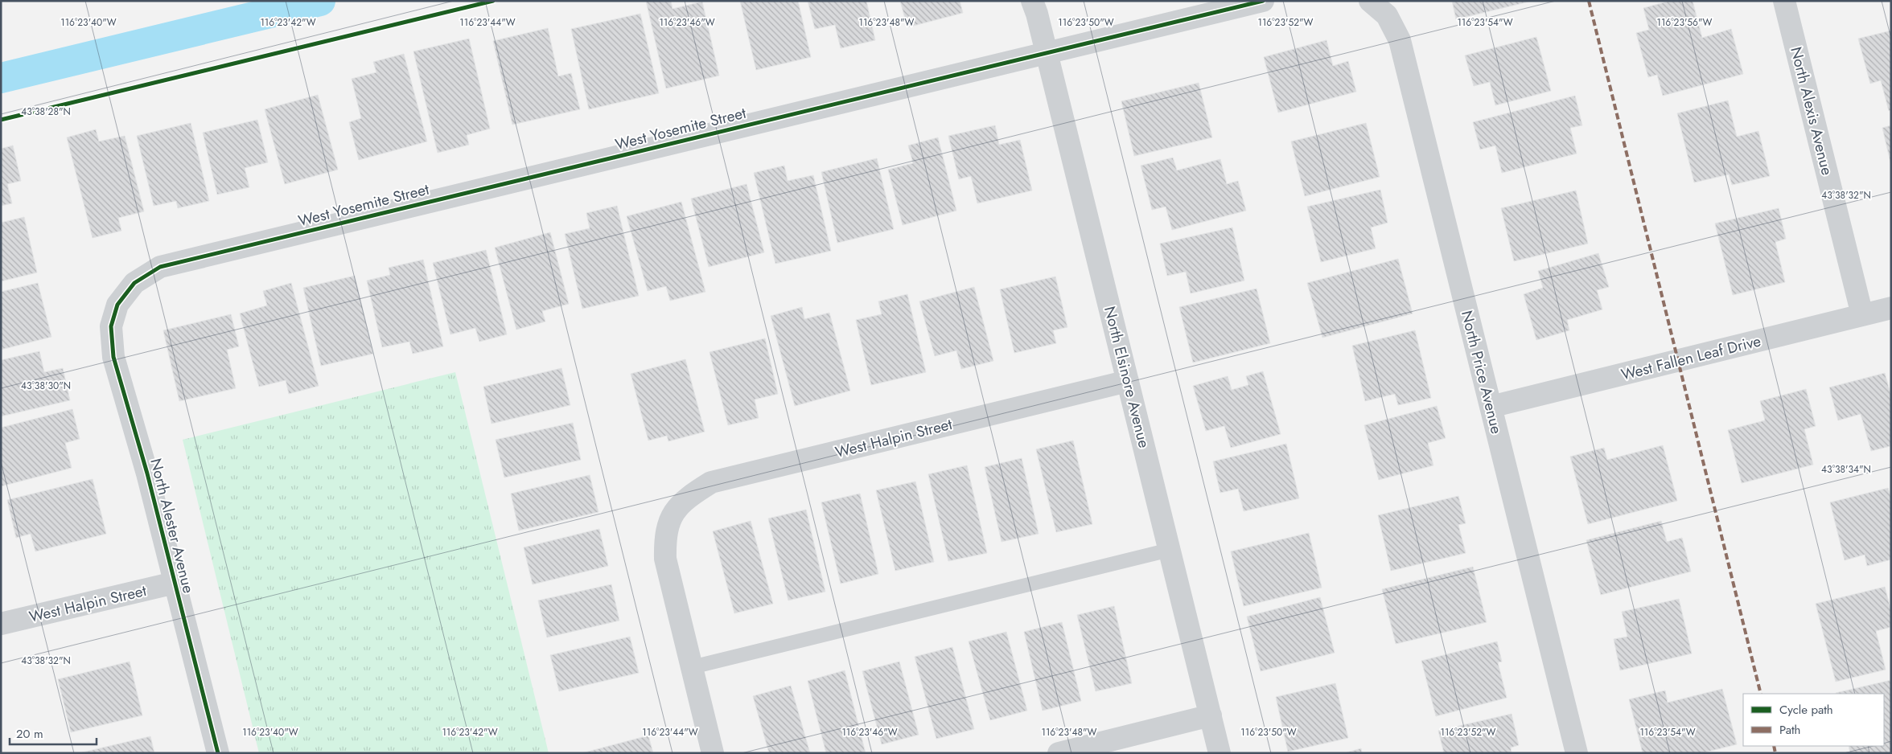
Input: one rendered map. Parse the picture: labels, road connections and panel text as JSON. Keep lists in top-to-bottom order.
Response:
{
  "streets": {
    "street": [
      "North Alexis Avenue",
      "West Yosemite Street",
      "West Fallen Leaf Drive",
      "North Price Avenue",
      "North Elsinore Avenue",
      "West Halpin Street",
      "North Alester Avenue"
    ]
  },
  "crossings": [
    ["North Alexis Avenue", "West Fallen Leaf Drive"],
    ["West Yosemite Street", "North Elsinore Avenue"],
    ["West Yosemite Street", "North Alester Avenue"],
    ["West Fallen Leaf Drive", "North Price Avenue"],
    ["North Elsinore Avenue", "West Halpin Street"],
    ["West Halpin Street", "North Alester Avenue"]
  ],
  "legend": ["Cycle path", "Path"],
  "scale_bar": "20 m",
  "coordinates": [
    "116°23'40\"W",
    "116°23'42\"W",
    "116°23'44\"W",
    "116°23'46\"W",
    "116°23'48\"W",
    "116°23'50\"W",
    "116°23'52\"W",
    "116°23'54\"W",
    "116°23'56\"W",
    "43°38'28\"N",
    "43°38'32\"N",
    "43°38'30\"N",
    "43°38'34\"N"
  ]
}
